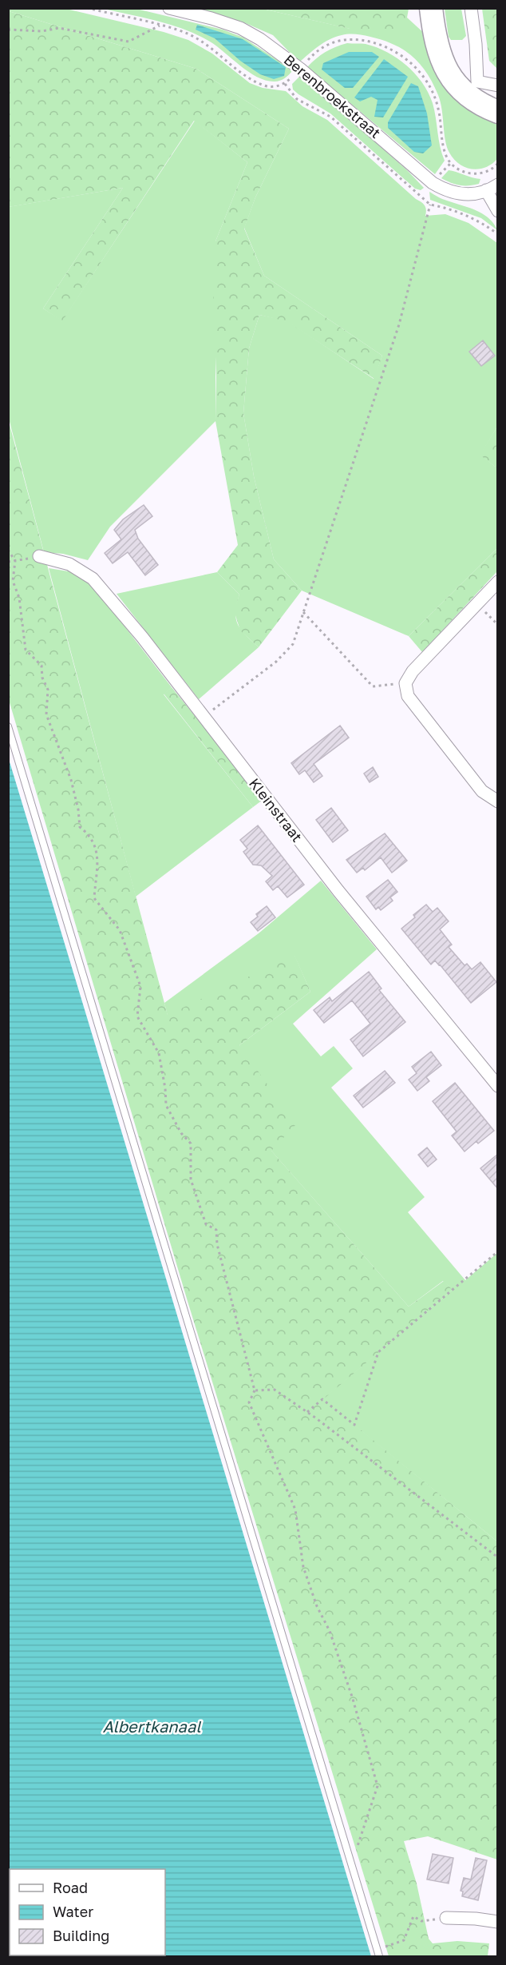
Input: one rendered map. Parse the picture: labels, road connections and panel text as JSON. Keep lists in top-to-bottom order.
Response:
{
  "streets": {
    "street": ["Berenbroekstraat", "Kleinstraat"]
  },
  "water": ["Albertkanaal"],
  "legend": ["Road", "Water", "Building"]
}
